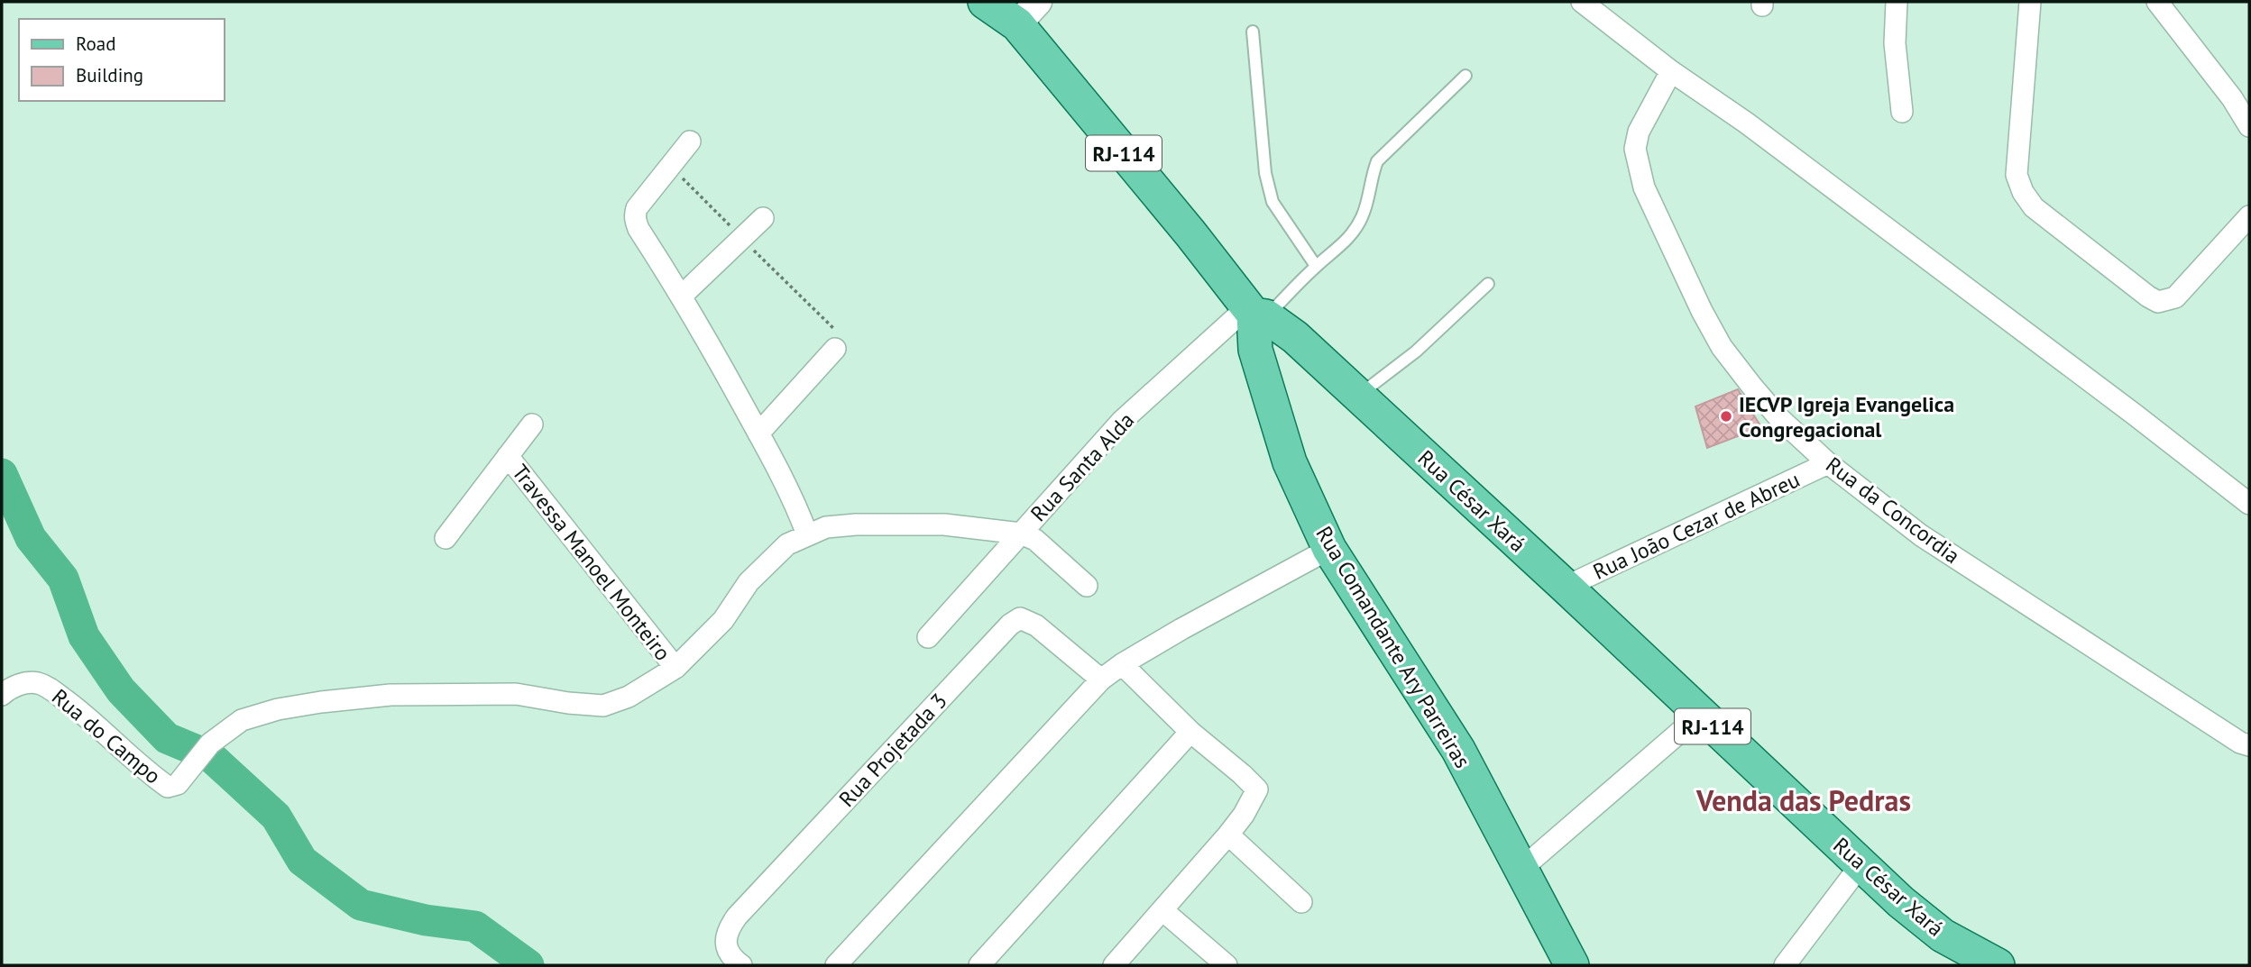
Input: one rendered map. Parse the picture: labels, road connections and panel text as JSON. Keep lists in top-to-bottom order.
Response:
{
  "streets": {
    "main road": ["RJ-114", "Rua César Xará", "Rua Comandante Ary Parreiras"],
    "street": [
      "Rua Santa Alda",
      "Rua da Concordia",
      "Rua João Cezar de Abreu",
      "Travessa Manoel Monteiro",
      "Rua do Campo",
      "Rua Projetada 3"
    ]
  },
  "crossings": [
    ["Rua Santa Alda", "Rua César Xará"],
    ["Rua Santa Alda", "Rua Comandante Ary Parreiras"],
    ["Rua César Xará", "Rua João Cezar de Abreu"],
    ["Rua César Xará", "Rua Comandante Ary Parreiras"],
    ["Rua da Concordia", "Rua João Cezar de Abreu"],
    ["Travessa Manoel Monteiro", "Rua do Campo"]
  ],
  "districts": ["Venda das Pedras"],
  "places": ["IECVP Igreja Evangelica Congregacional"],
  "legend": ["Road", "Building"]
}
